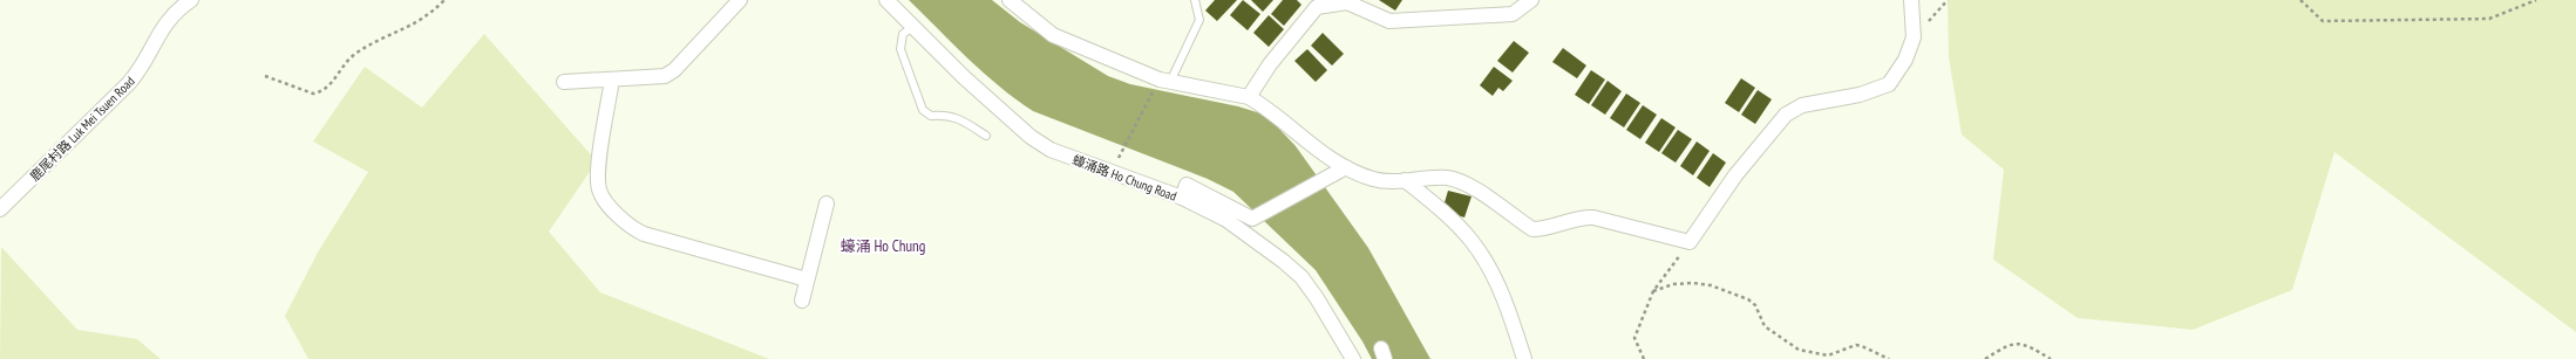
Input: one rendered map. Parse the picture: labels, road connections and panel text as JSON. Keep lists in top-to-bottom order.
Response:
{
  "streets": {
    "street": ["鹿尾村路 Luk Mei Tsuen Road", "蠔涌路 Ho Chung Road"]
  },
  "districts": ["蠔涌 Ho Chung"]
}
